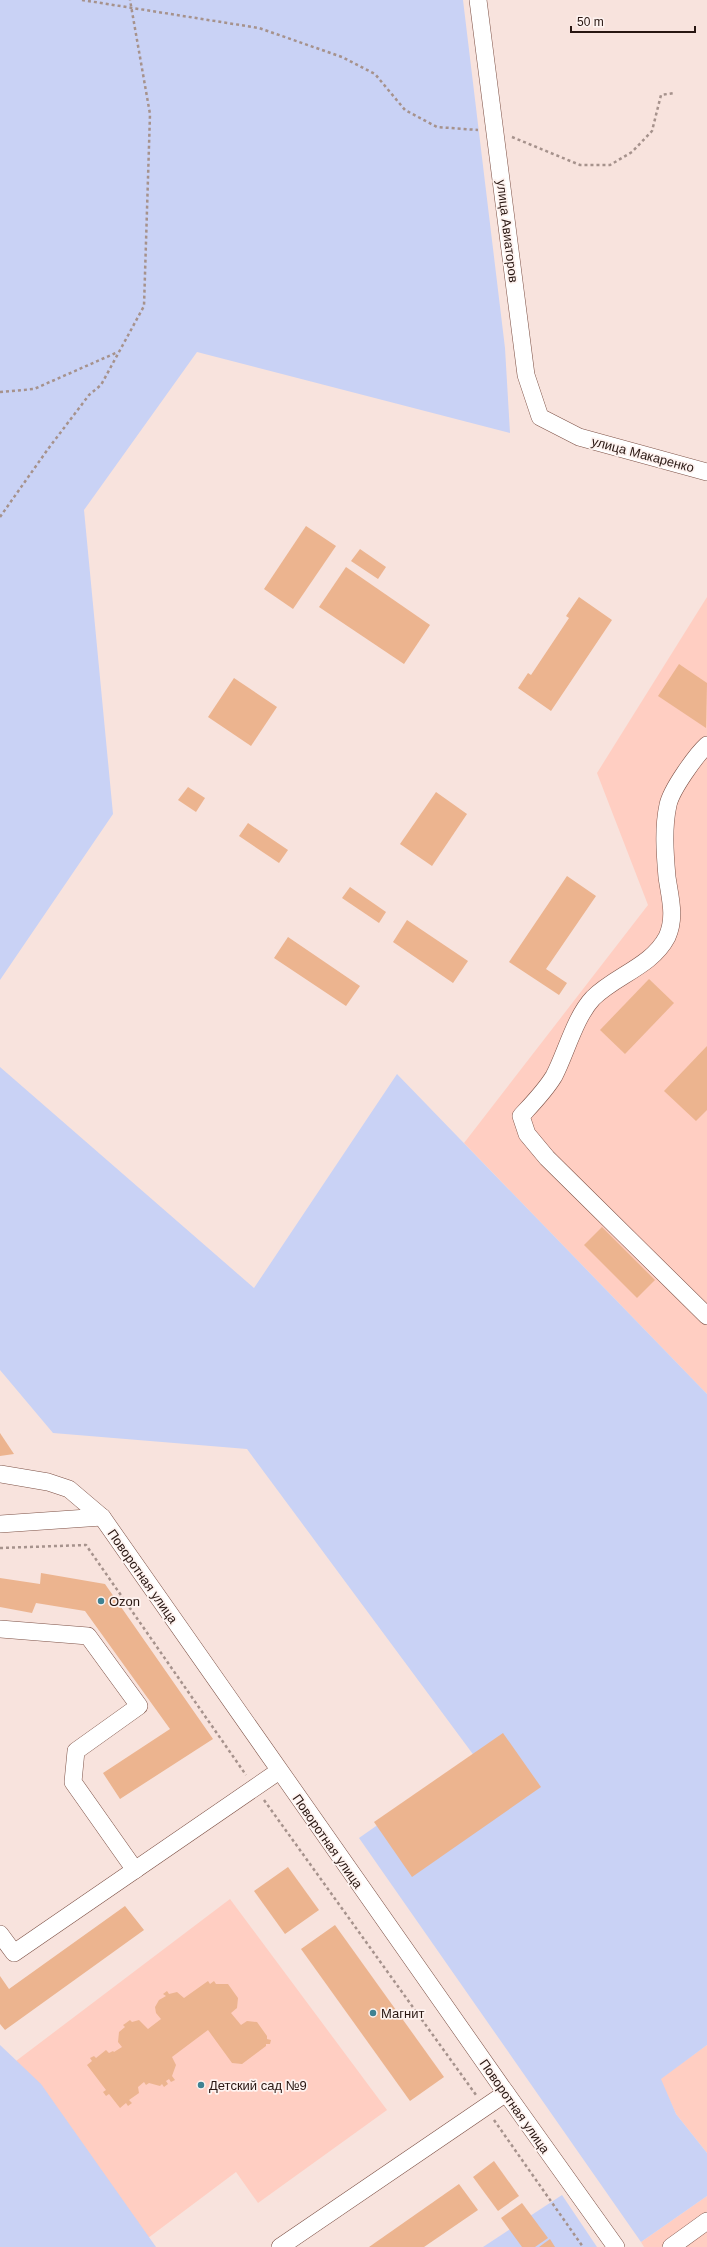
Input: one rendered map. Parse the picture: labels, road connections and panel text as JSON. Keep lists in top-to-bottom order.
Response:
{
  "streets": {
    "street": ["улица Авиаторов", "улица Макаренко", "Поворотная улица"]
  },
  "crossings": [
    ["улица Авиаторов", "улица Макаренко"]
  ],
  "places": ["Ozon", "Магнит", "Детский сад №9"],
  "scale_bar": "50 m"
}
